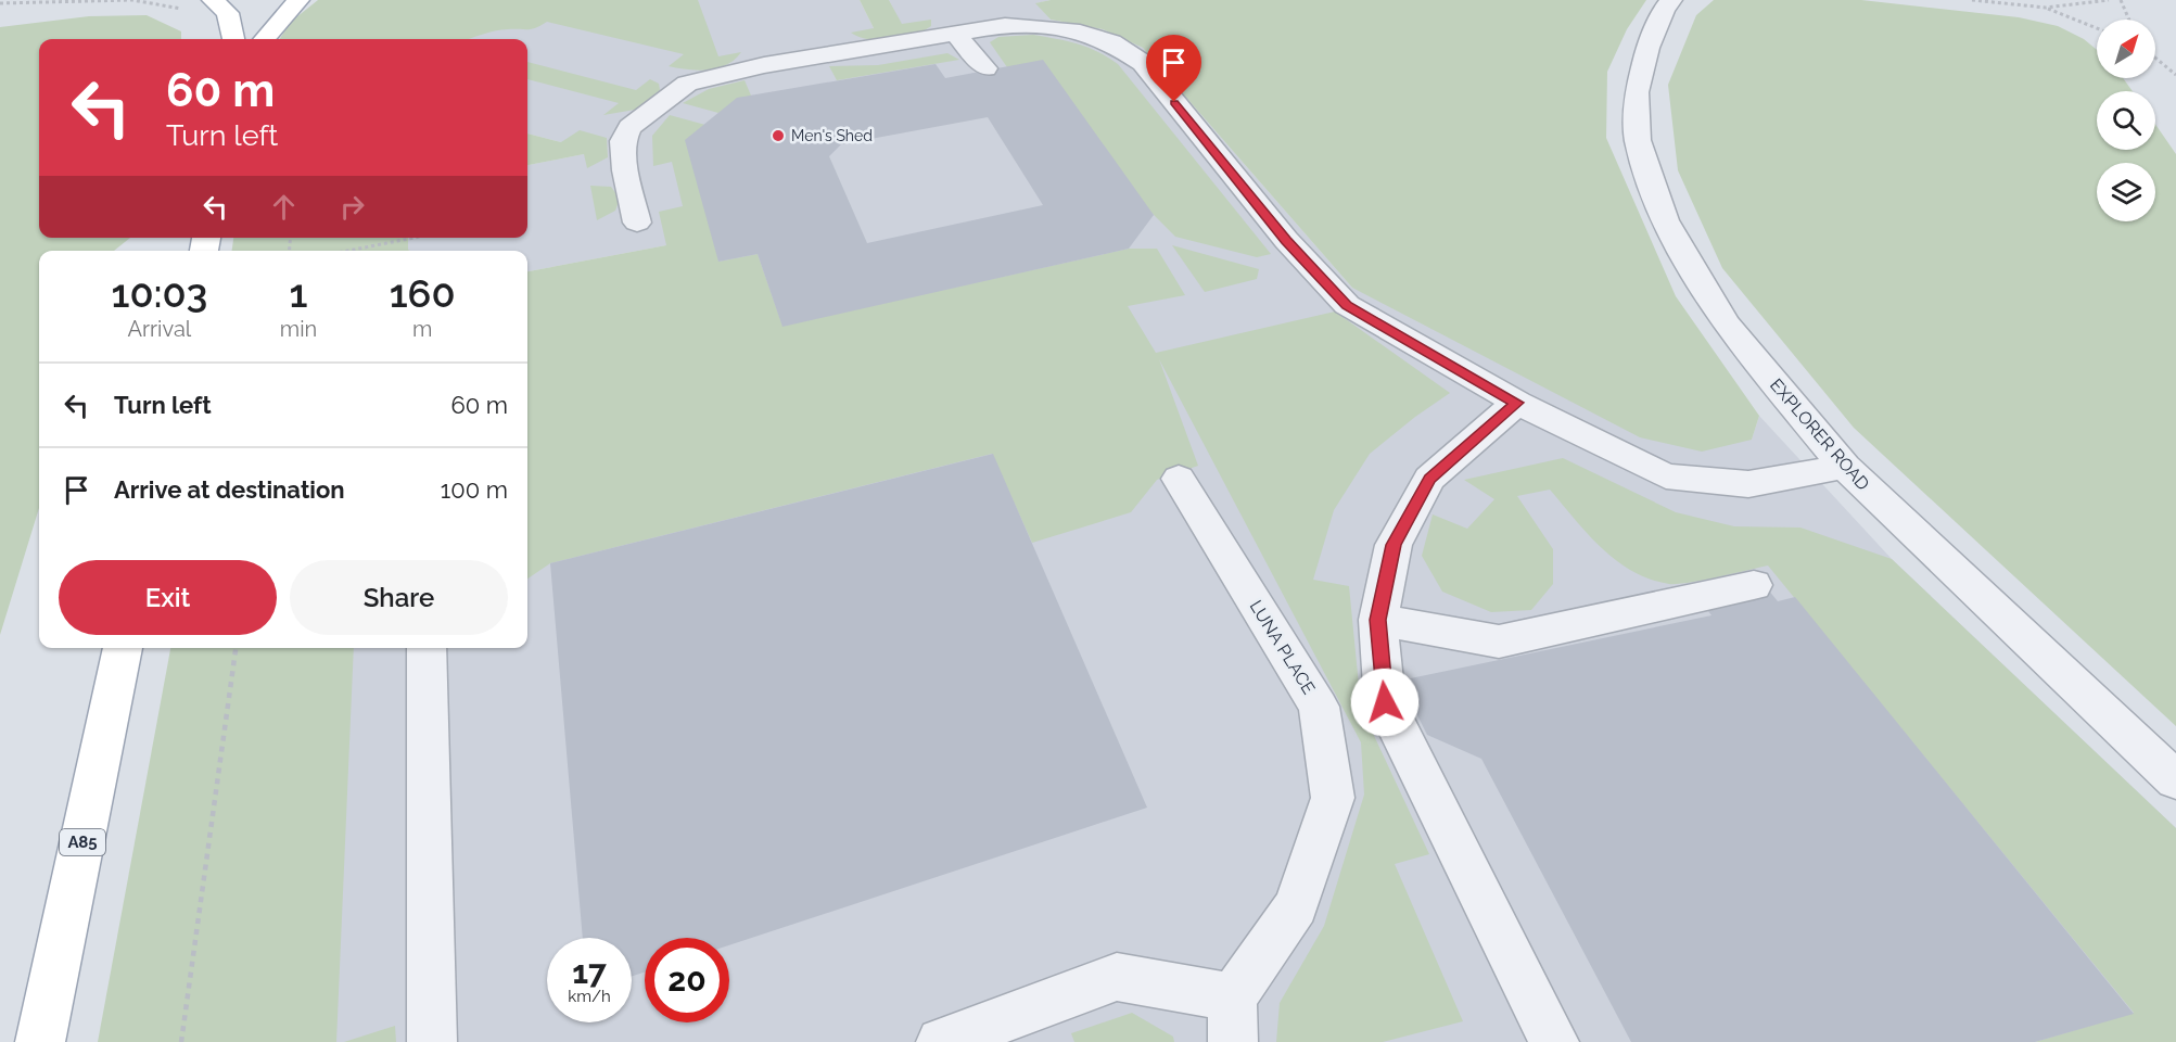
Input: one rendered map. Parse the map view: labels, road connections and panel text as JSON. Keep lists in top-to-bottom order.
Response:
{
  "streets": {
    "main road": ["A85"],
    "street": ["EXPLORER ROAD", "LUNA PLACE"]
  },
  "places": ["Men's Shed"],
  "north": "top right",
  "page": {
    "turn": ["60 m", "Turn left"],
    "eta": [
      "10:03",
      "Arrival",
      "1",
      "min",
      "160",
      "m"
    ],
    "list": [
      {
        "name": "Turn left",
        "value": "60 m"
      },
      {
        "name": "Arrive at destination",
        "value": "100 m"
      }
    ],
    "buttons": ["Exit", "Share"],
    "speed": "17 km/h",
    "limit": "20"
  }
}
